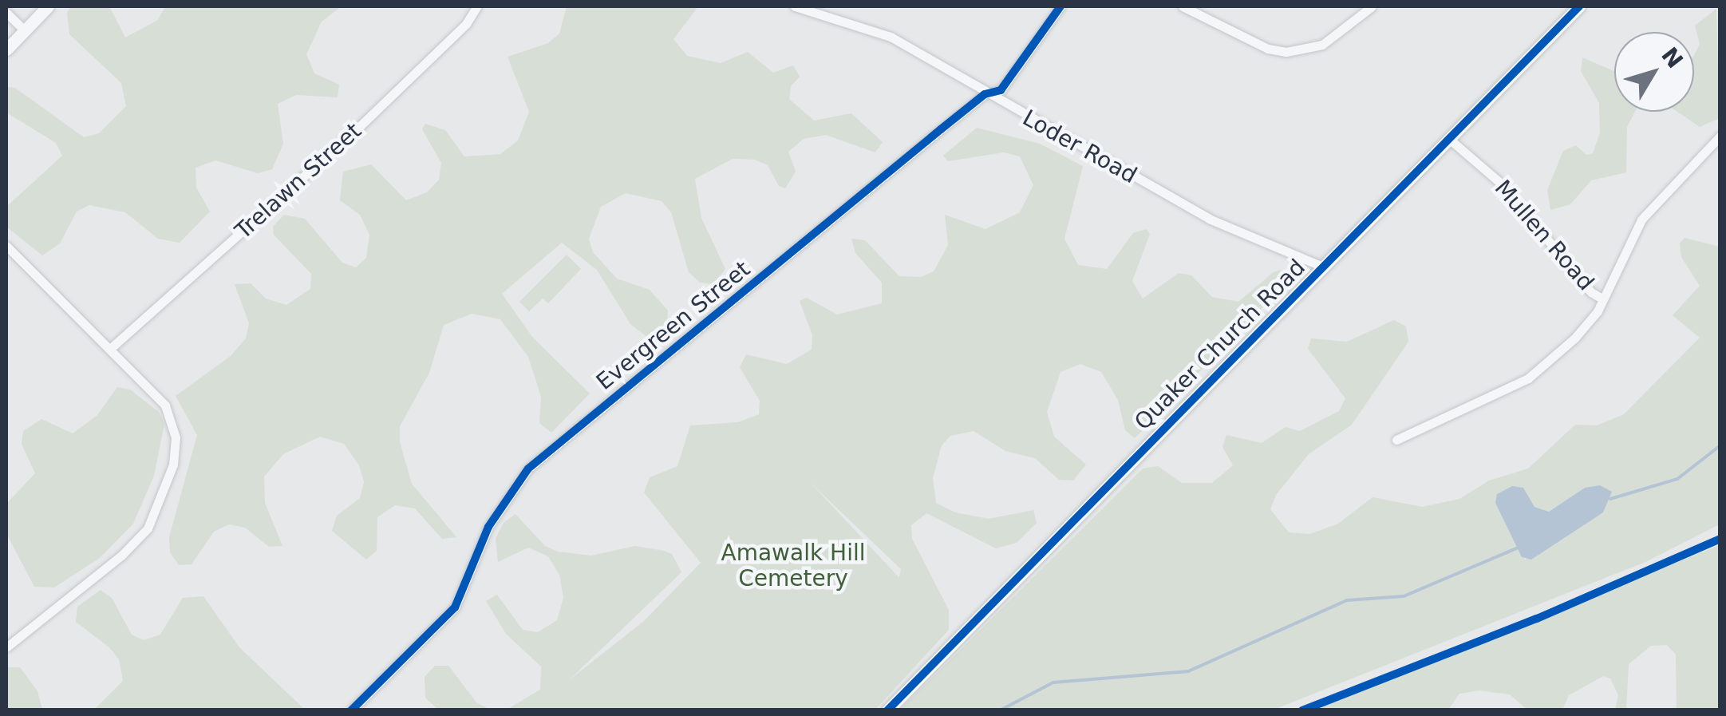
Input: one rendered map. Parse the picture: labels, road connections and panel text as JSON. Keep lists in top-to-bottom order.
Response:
{
  "streets": {
    "street": [
      "Loder Road",
      "Trelawn Street",
      "Mullen Road",
      "Evergreen Street",
      "Quaker Church Road"
    ]
  },
  "crossings": [
    ["Loder Road", "Evergreen Street"],
    ["Loder Road", "Quaker Church Road"],
    ["Mullen Road", "Quaker Church Road"]
  ],
  "parks": ["Amawalk Hill Cemetery"],
  "north": "top right"
}
